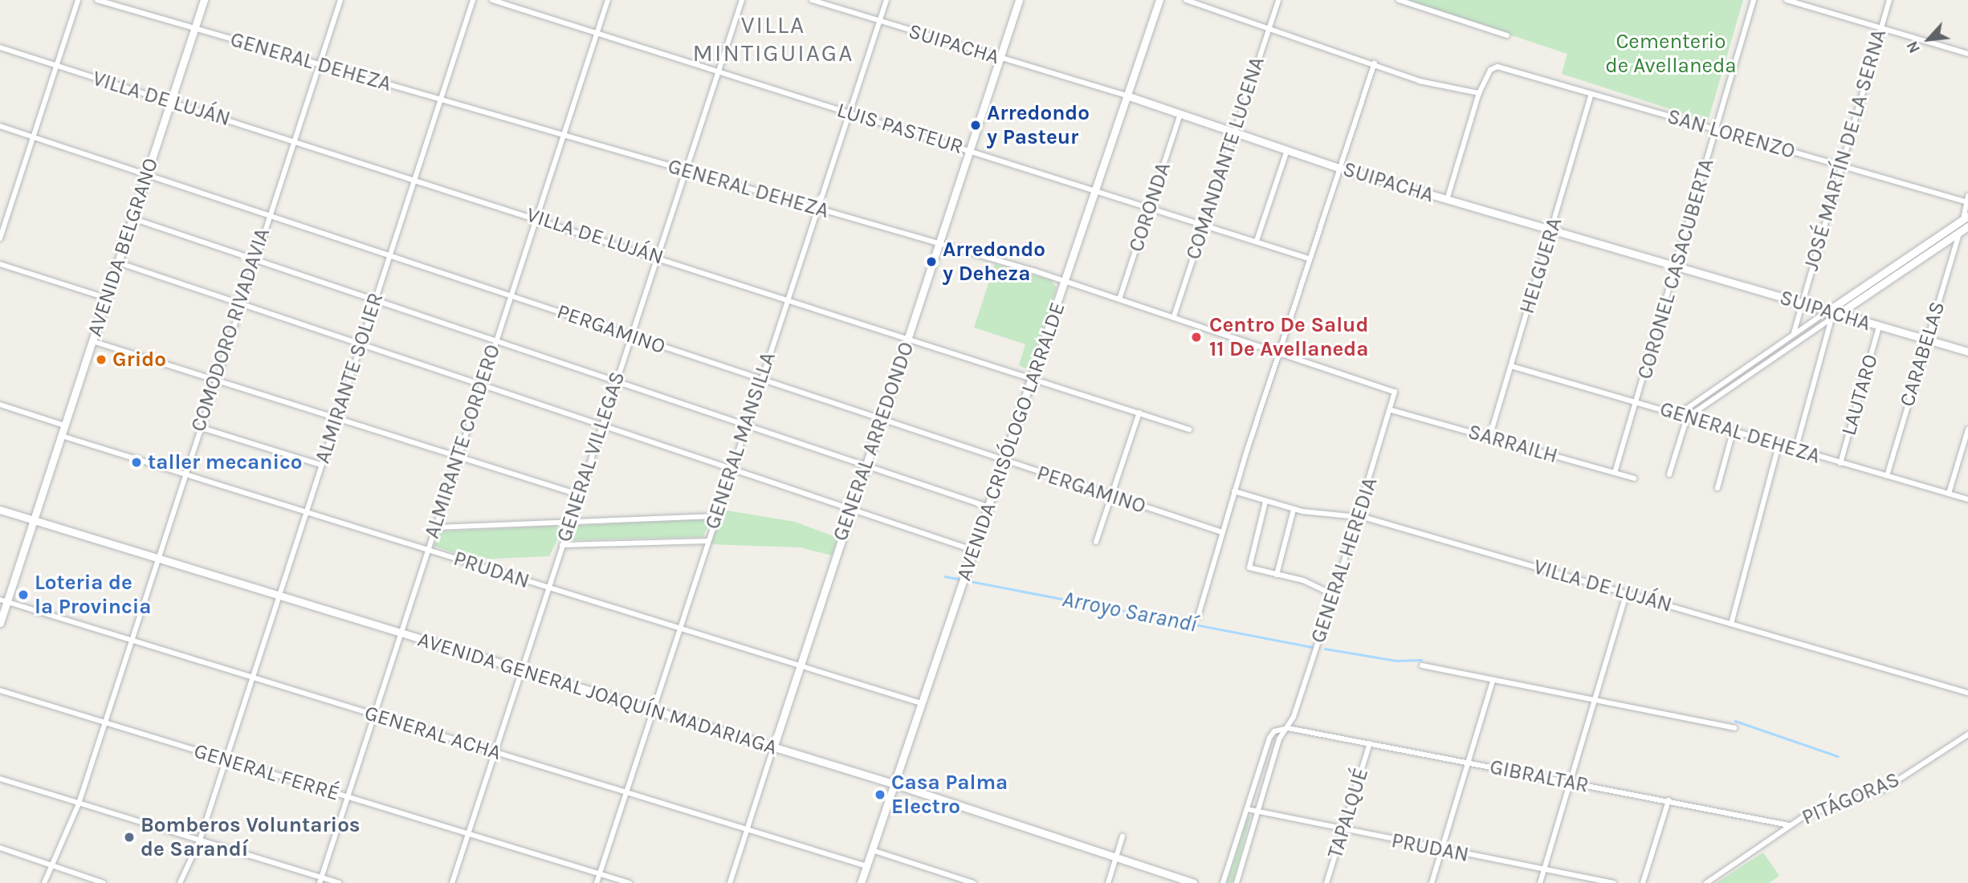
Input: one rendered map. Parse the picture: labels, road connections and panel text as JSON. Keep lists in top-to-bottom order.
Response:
{
  "streets": {
    "street": [
      "SUIPACHA",
      "GENERAL DEHEZA",
      "VILLA DE LUJÁN",
      "LUIS PASTEUR",
      "SAN LORENZO",
      "JOSÉ MARTÍN DE LA SERNA",
      "COMANDANTE LUCENA",
      "CORONDA",
      "AVENIDA BELGRANO",
      "HELGUERA",
      "CORONEL CASACUBERTA",
      "PERGAMINO",
      "COMODORO RIVADAVIA",
      "CARABELAS",
      "ALMIRANTE SOLIER",
      "LAUTARO",
      "GENERAL MANSILLA",
      "ALMIRANTE CORDERO",
      "GENERAL ARREDONDO",
      "AVENIDA CRISÓLOGO LARRALDE",
      "SARRAILH",
      "GENERAL VILLEGAS",
      "GENERAL HEREDIA",
      "PRUDAN",
      "AVENIDA GENERAL JOAQUÍN MADARIAGA",
      "GENERAL ACHA",
      "GENERAL FERRÉ",
      "GIBRALTAR",
      "PITÁGORAS",
      "TAPALQUÉ"
    ]
  },
  "crossings": [
    ["SUIPACHA", "JOSÉ MARTÍN DE LA SERNA"],
    ["SUIPACHA", "COMANDANTE LUCENA"],
    ["SUIPACHA", "CORONDA"],
    ["SUIPACHA", "HELGUERA"],
    ["SUIPACHA", "CORONEL CASACUBERTA"],
    ["SUIPACHA", "CARABELAS"],
    ["SUIPACHA", "LAUTARO"],
    ["SUIPACHA", "GENERAL MANSILLA"],
    ["SUIPACHA", "GENERAL ARREDONDO"],
    ["SUIPACHA", "AVENIDA CRISÓLOGO LARRALDE"],
    ["GENERAL DEHEZA", "COMANDANTE LUCENA"],
    ["GENERAL DEHEZA", "CORONDA"],
    ["GENERAL DEHEZA", "AVENIDA BELGRANO"],
    ["GENERAL DEHEZA", "HELGUERA"],
    ["GENERAL DEHEZA", "CORONEL CASACUBERTA"],
    ["GENERAL DEHEZA", "COMODORO RIVADAVIA"],
    ["GENERAL DEHEZA", "CARABELAS"],
    ["GENERAL DEHEZA", "ALMIRANTE SOLIER"],
    ["GENERAL DEHEZA", "LAUTARO"],
    ["GENERAL DEHEZA", "GENERAL MANSILLA"],
    ["GENERAL DEHEZA", "ALMIRANTE CORDERO"],
    ["GENERAL DEHEZA", "GENERAL ARREDONDO"],
    ["GENERAL DEHEZA", "AVENIDA CRISÓLOGO LARRALDE"],
    ["GENERAL DEHEZA", "GENERAL VILLEGAS"],
    ["GENERAL DEHEZA", "GENERAL HEREDIA"],
    ["VILLA DE LUJÁN", "AVENIDA BELGRANO"],
    ["VILLA DE LUJÁN", "COMODORO RIVADAVIA"],
    ["VILLA DE LUJÁN", "ALMIRANTE SOLIER"],
    ["VILLA DE LUJÁN", "GENERAL MANSILLA"],
    ["VILLA DE LUJÁN", "ALMIRANTE CORDERO"],
    ["VILLA DE LUJÁN", "GENERAL ARREDONDO"],
    ["VILLA DE LUJÁN", "AVENIDA CRISÓLOGO LARRALDE"],
    ["VILLA DE LUJÁN", "GENERAL VILLEGAS"],
    ["VILLA DE LUJÁN", "GENERAL HEREDIA"],
    ["LUIS PASTEUR", "COMANDANTE LUCENA"],
    ["LUIS PASTEUR", "CORONDA"],
    ["LUIS PASTEUR", "GENERAL MANSILLA"],
    ["LUIS PASTEUR", "ALMIRANTE CORDERO"],
    ["LUIS PASTEUR", "GENERAL ARREDONDO"],
    ["LUIS PASTEUR", "AVENIDA CRISÓLOGO LARRALDE"],
    ["LUIS PASTEUR", "GENERAL VILLEGAS"],
    ["SAN LORENZO", "JOSÉ MARTÍN DE LA SERNA"],
    ["SAN LORENZO", "HELGUERA"],
    ["SAN LORENZO", "CORONEL CASACUBERTA"],
    ["AVENIDA BELGRANO", "PERGAMINO"],
    ["AVENIDA BELGRANO", "PRUDAN"],
    ["AVENIDA BELGRANO", "AVENIDA GENERAL JOAQUÍN MADARIAGA"],
    ["AVENIDA BELGRANO", "GENERAL ACHA"],
    ["HELGUERA", "SARRAILH"],
    ["CORONEL CASACUBERTA", "SARRAILH"],
    ["PERGAMINO", "COMODORO RIVADAVIA"],
    ["PERGAMINO", "ALMIRANTE SOLIER"],
    ["PERGAMINO", "GENERAL MANSILLA"],
    ["PERGAMINO", "ALMIRANTE CORDERO"],
    ["PERGAMINO", "GENERAL ARREDONDO"],
    ["PERGAMINO", "AVENIDA CRISÓLOGO LARRALDE"],
    ["PERGAMINO", "GENERAL VILLEGAS"],
    ["COMODORO RIVADAVIA", "PRUDAN"],
    ["COMODORO RIVADAVIA", "AVENIDA GENERAL JOAQUÍN MADARIAGA"],
    ["COMODORO RIVADAVIA", "GENERAL ACHA"],
    ["COMODORO RIVADAVIA", "GENERAL FERRÉ"],
    ["ALMIRANTE SOLIER", "PRUDAN"],
    ["ALMIRANTE SOLIER", "AVENIDA GENERAL JOAQUÍN MADARIAGA"],
    ["ALMIRANTE SOLIER", "GENERAL ACHA"],
    ["ALMIRANTE SOLIER", "GENERAL FERRÉ"],
    ["GENERAL MANSILLA", "PRUDAN"],
    ["GENERAL MANSILLA", "AVENIDA GENERAL JOAQUÍN MADARIAGA"],
    ["GENERAL MANSILLA", "GENERAL ACHA"],
    ["GENERAL MANSILLA", "GENERAL FERRÉ"],
    ["ALMIRANTE CORDERO", "PRUDAN"],
    ["ALMIRANTE CORDERO", "AVENIDA GENERAL JOAQUÍN MADARIAGA"],
    ["ALMIRANTE CORDERO", "GENERAL ACHA"],
    ["ALMIRANTE CORDERO", "GENERAL FERRÉ"],
    ["GENERAL ARREDONDO", "PRUDAN"],
    ["GENERAL ARREDONDO", "AVENIDA GENERAL JOAQUÍN MADARIAGA"],
    ["GENERAL ARREDONDO", "GENERAL ACHA"],
    ["AVENIDA CRISÓLOGO LARRALDE", "PRUDAN"],
    ["AVENIDA CRISÓLOGO LARRALDE", "AVENIDA GENERAL JOAQUÍN MADARIAGA"],
    ["AVENIDA CRISÓLOGO LARRALDE", "GENERAL ACHA"],
    ["SARRAILH", "GENERAL HEREDIA"],
    ["GENERAL VILLEGAS", "PRUDAN"],
    ["GENERAL VILLEGAS", "AVENIDA GENERAL JOAQUÍN MADARIAGA"],
    ["GENERAL VILLEGAS", "GENERAL ACHA"],
    ["GENERAL VILLEGAS", "GENERAL FERRÉ"],
    ["GENERAL HEREDIA", "PRUDAN"],
    ["GENERAL HEREDIA", "GIBRALTAR"],
    ["PRUDAN", "TAPALQUÉ"],
    ["GIBRALTAR", "PITÁGORAS"],
    ["GIBRALTAR", "TAPALQUÉ"]
  ],
  "districts": ["VILLA MINTIGUIAGA"],
  "water": ["Arroyo Sarandí"],
  "parks": ["Cementerio de Avellaneda"],
  "places": [
    "Arredondo y Pasteur",
    "Arredondo y Deheza",
    "Centro De Salud 11 De Avellaneda",
    "Grido",
    "taller mecanico",
    "Loteria de la Provincia",
    "Casa Palma Electro",
    "Bomberos Voluntarios de Sarandí"
  ],
  "north": "bottom left"
}
